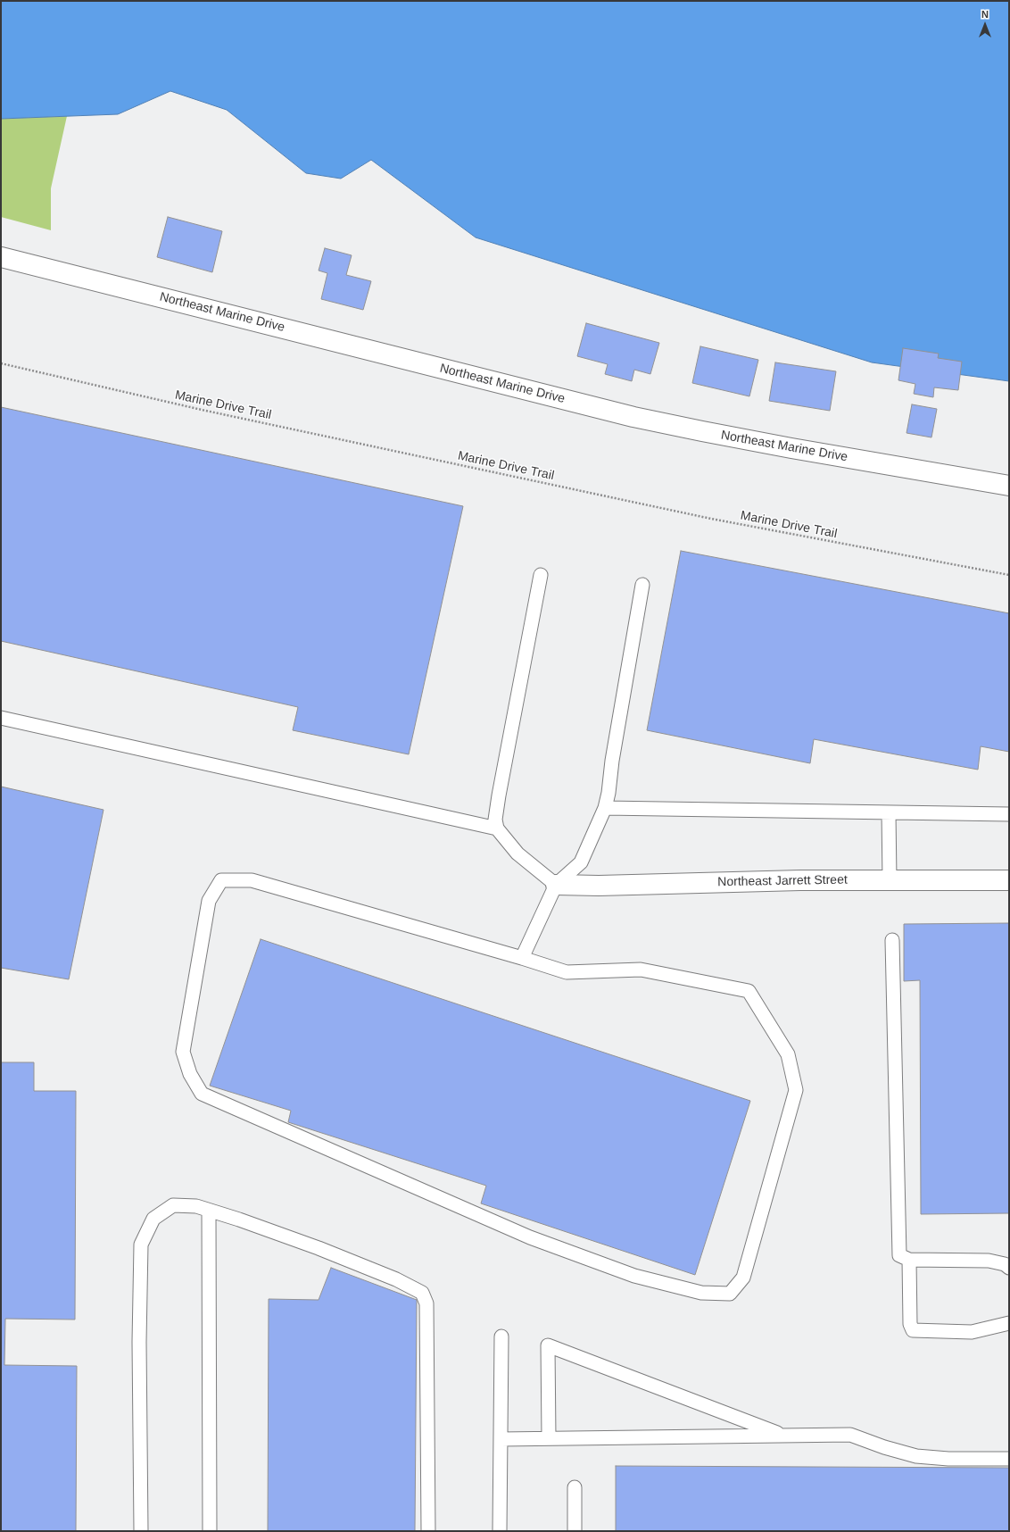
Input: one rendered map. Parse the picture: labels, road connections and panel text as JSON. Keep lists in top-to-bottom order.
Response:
{
  "streets": {
    "main road": ["Northeast Marine Drive", "Northeast Jarrett Street"],
    "path": ["Marine Drive Trail"]
  },
  "north": "top"
}
